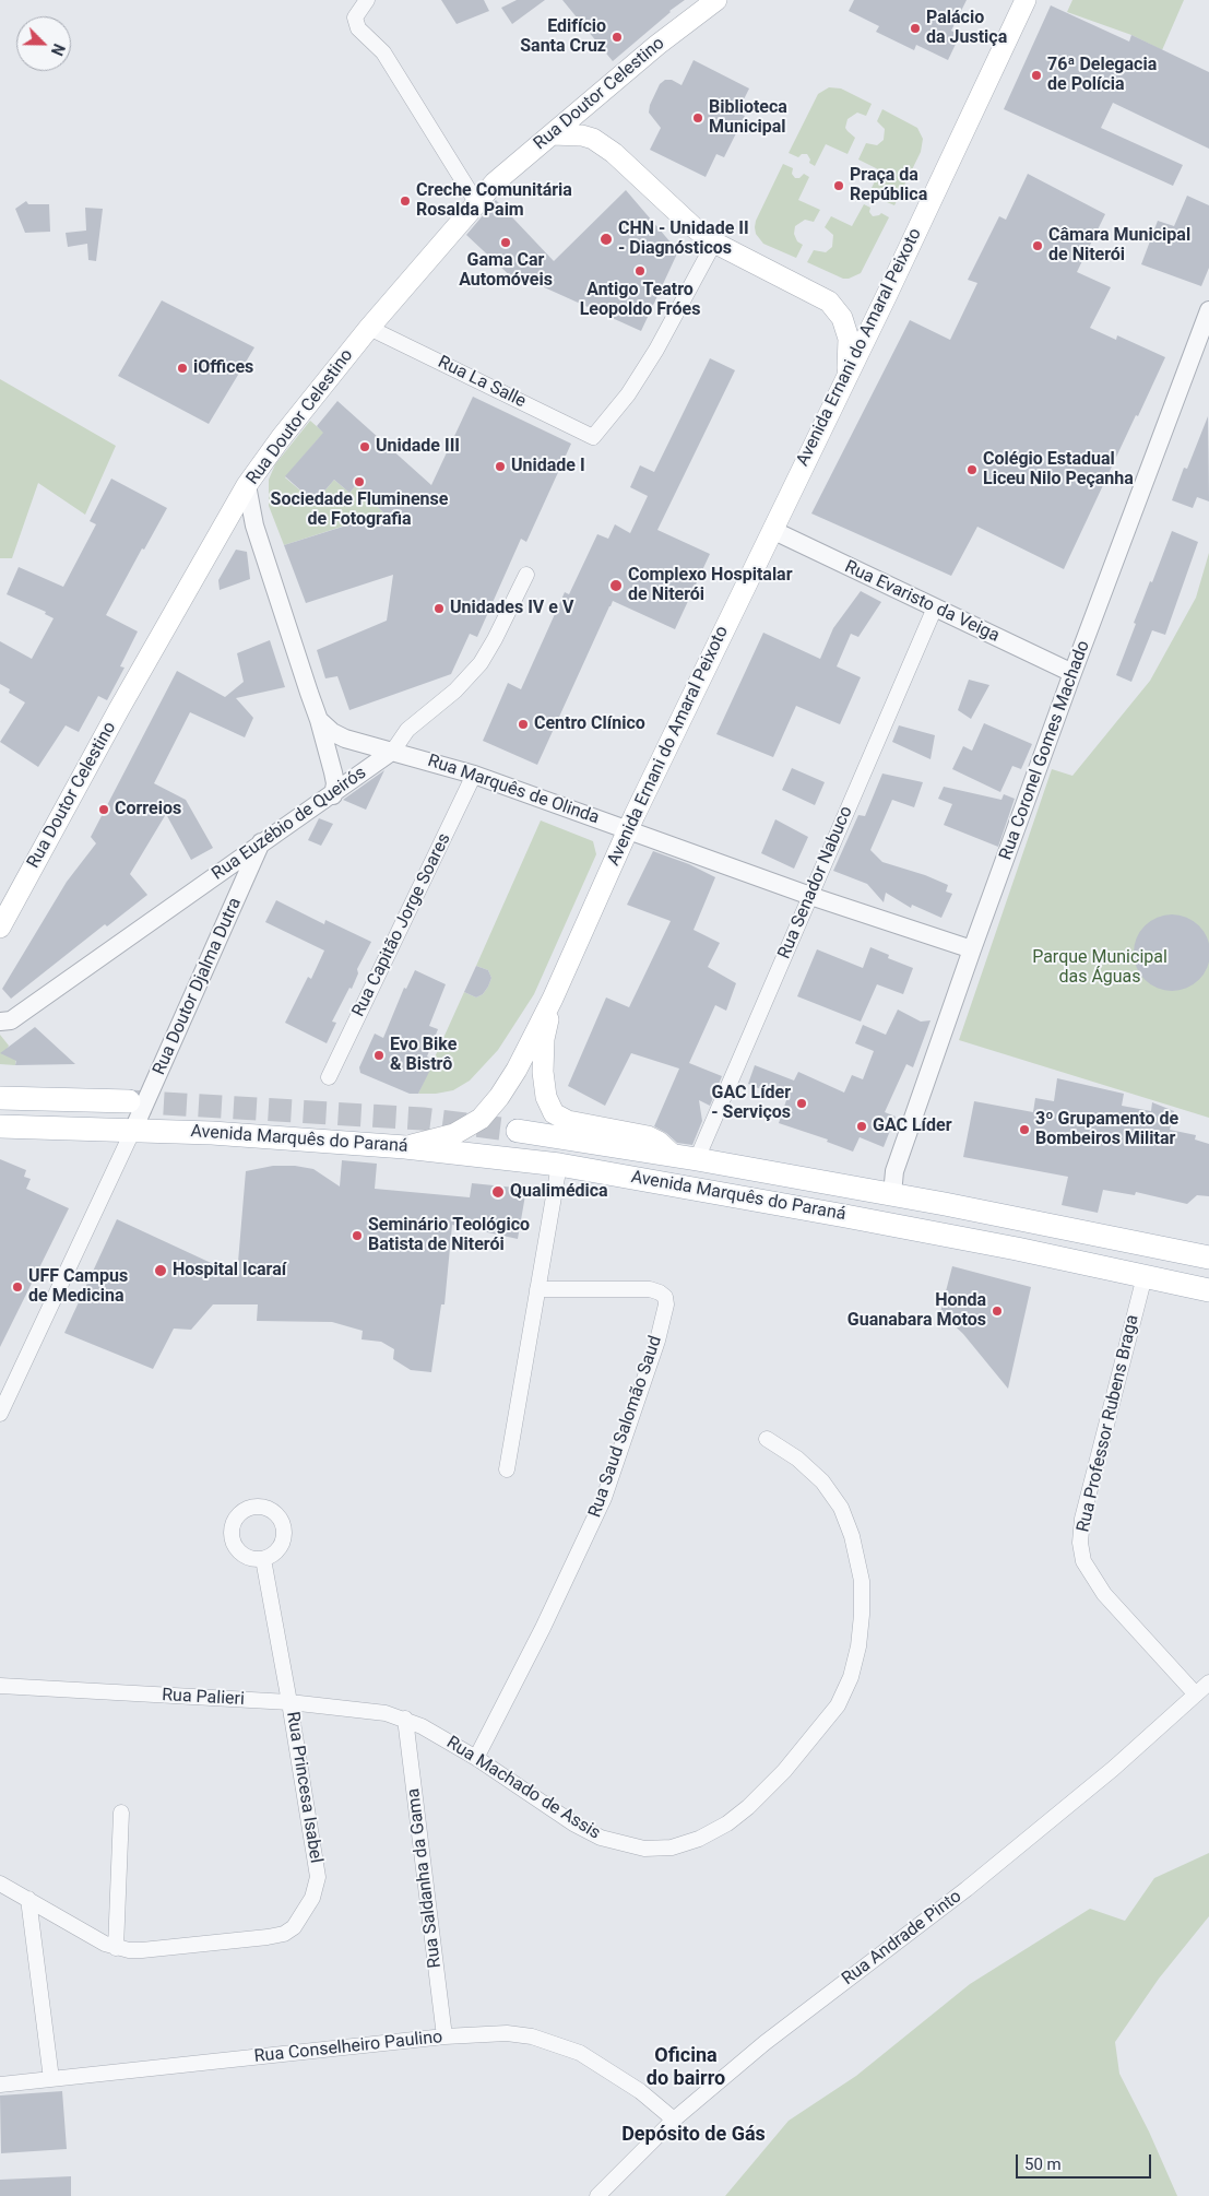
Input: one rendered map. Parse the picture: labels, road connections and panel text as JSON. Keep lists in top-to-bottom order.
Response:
{
  "streets": {
    "main road": ["Rua Doutor Celestino", "Avenida Ernani do Amaral Peixoto", "Avenida Marquês do Paraná"],
    "street": [
      "Rua La Salle",
      "Rua Evaristo da Veiga",
      "Rua Coronel Gomes Machado",
      "Rua Marquês de Olinda",
      "Rua Euzébio de Queirós",
      "Rua Senador Nabuco",
      "Rua Capitão Jorge Soares",
      "Rua Doutor Djalma Dutra",
      "Rua Professor Rubens Braga",
      "Rua Saud Salomão Saud",
      "Rua Palieri",
      "Rua Princesa Isabel",
      "Rua Machado de Assis",
      "Rua Saldanha da Gama",
      "Rua Andrade Pinto",
      "Rua Conselheiro Paulino"
    ]
  },
  "crossings": [
    ["Rua Doutor Celestino", "Rua La Salle"],
    ["Avenida Ernani do Amaral Peixoto", "Rua Evaristo da Veiga"],
    ["Avenida Ernani do Amaral Peixoto", "Rua Marquês de Olinda"],
    ["Avenida Ernani do Amaral Peixoto", "Avenida Marquês do Paraná"],
    ["Rua Evaristo da Veiga", "Rua Coronel Gomes Machado"],
    ["Rua Evaristo da Veiga", "Rua Senador Nabuco"],
    ["Rua Coronel Gomes Machado", "Rua Marquês de Olinda"],
    ["Rua Coronel Gomes Machado", "Avenida Marquês do Paraná"],
    ["Rua Marquês de Olinda", "Rua Euzébio de Queirós"],
    ["Rua Marquês de Olinda", "Rua Senador Nabuco"],
    ["Rua Marquês de Olinda", "Rua Capitão Jorge Soares"],
    ["Rua Euzébio de Queirós", "Rua Doutor Djalma Dutra"],
    ["Rua Senador Nabuco", "Avenida Marquês do Paraná"],
    ["Rua Doutor Djalma Dutra", "Avenida Marquês do Paraná"],
    ["Avenida Marquês do Paraná", "Rua Professor Rubens Braga"],
    ["Rua Professor Rubens Braga", "Rua Andrade Pinto"],
    ["Rua Saud Salomão Saud", "Rua Machado de Assis"],
    ["Rua Palieri", "Rua Princesa Isabel"],
    ["Rua Palieri", "Rua Machado de Assis"],
    ["Rua Palieri", "Rua Saldanha da Gama"],
    ["Rua Machado de Assis", "Rua Saldanha da Gama"],
    ["Rua Saldanha da Gama", "Rua Conselheiro Paulino"],
    ["Rua Andrade Pinto", "Rua Conselheiro Paulino"]
  ],
  "districts": ["Oficina do bairro", "Depósito de Gás"],
  "parks": ["Parque Municipal das Águas"],
  "places": [
    "Palácio da Justiça",
    "Edifício Santa Cruz",
    "76ª Delegacia de Polícia",
    "Biblioteca Municipal",
    "Praça da República",
    "Creche Comunitária Rosalda Paim",
    "CHN - Unidade II - Diagnósticos",
    "Gama Car Automóveis",
    "Câmara Municipal de Niterói",
    "Antigo Teatro Leopoldo Fróes",
    "iOffices",
    "Unidade III",
    "Unidade I",
    "Colégio Estadual Liceu Nilo Peçanha",
    "Sociedade Fluminense de Fotografia",
    "Complexo Hospitalar de Niterói",
    "Unidades IV e V",
    "Centro Clínico",
    "Correios",
    "Evo Bike & Bistrô",
    "GAC Líder - Serviços",
    "GAC Líder",
    "3º Grupamento de Bombeiros Militar",
    "Qualimédica",
    "Seminário Teológico Batista de Niterói",
    "Hospital Icaraí",
    "UFF Campus de Medicina",
    "Honda Guanabara Motos"
  ],
  "scale_bar": "50 m",
  "north": "bottom right"
}
